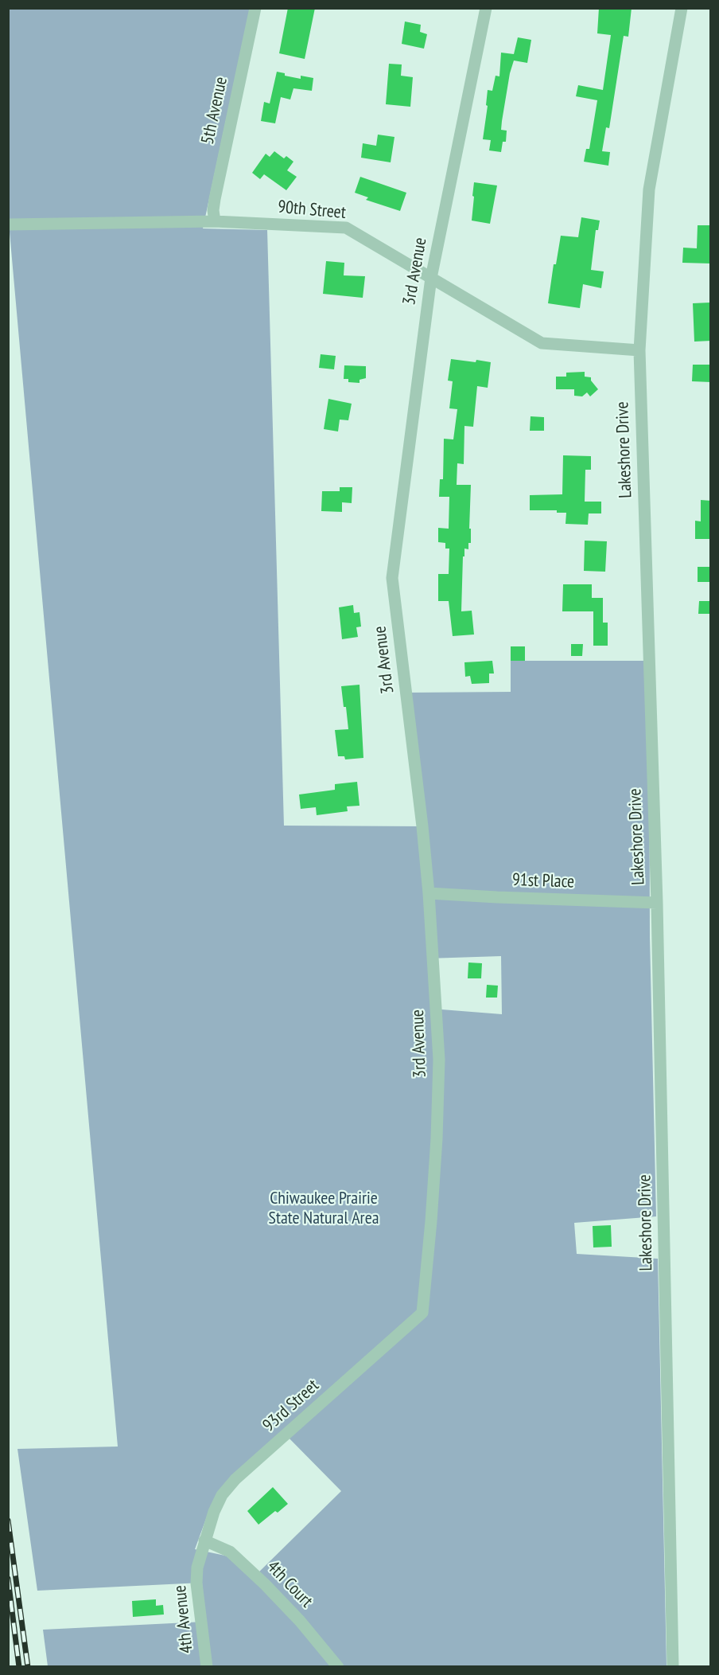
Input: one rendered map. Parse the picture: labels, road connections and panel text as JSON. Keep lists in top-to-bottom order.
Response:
{
  "streets": {
    "street": [
      "5th Avenue",
      "90th Street",
      "3rd Avenue",
      "Lakeshore Drive",
      "91st Place",
      "93rd Street",
      "4th Court",
      "4th Avenue"
    ]
  },
  "crossings": [
    ["5th Avenue", "90th Street"],
    ["90th Street", "3rd Avenue"],
    ["90th Street", "Lakeshore Drive"],
    ["3rd Avenue", "91st Place"],
    ["3rd Avenue", "93rd Street"],
    ["Lakeshore Drive", "91st Place"],
    ["93rd Street", "4th Court"],
    ["93rd Street", "4th Avenue"],
    ["4th Court", "4th Avenue"]
  ],
  "parks": ["Chiwaukee Prairie State Natural Area"]
}
